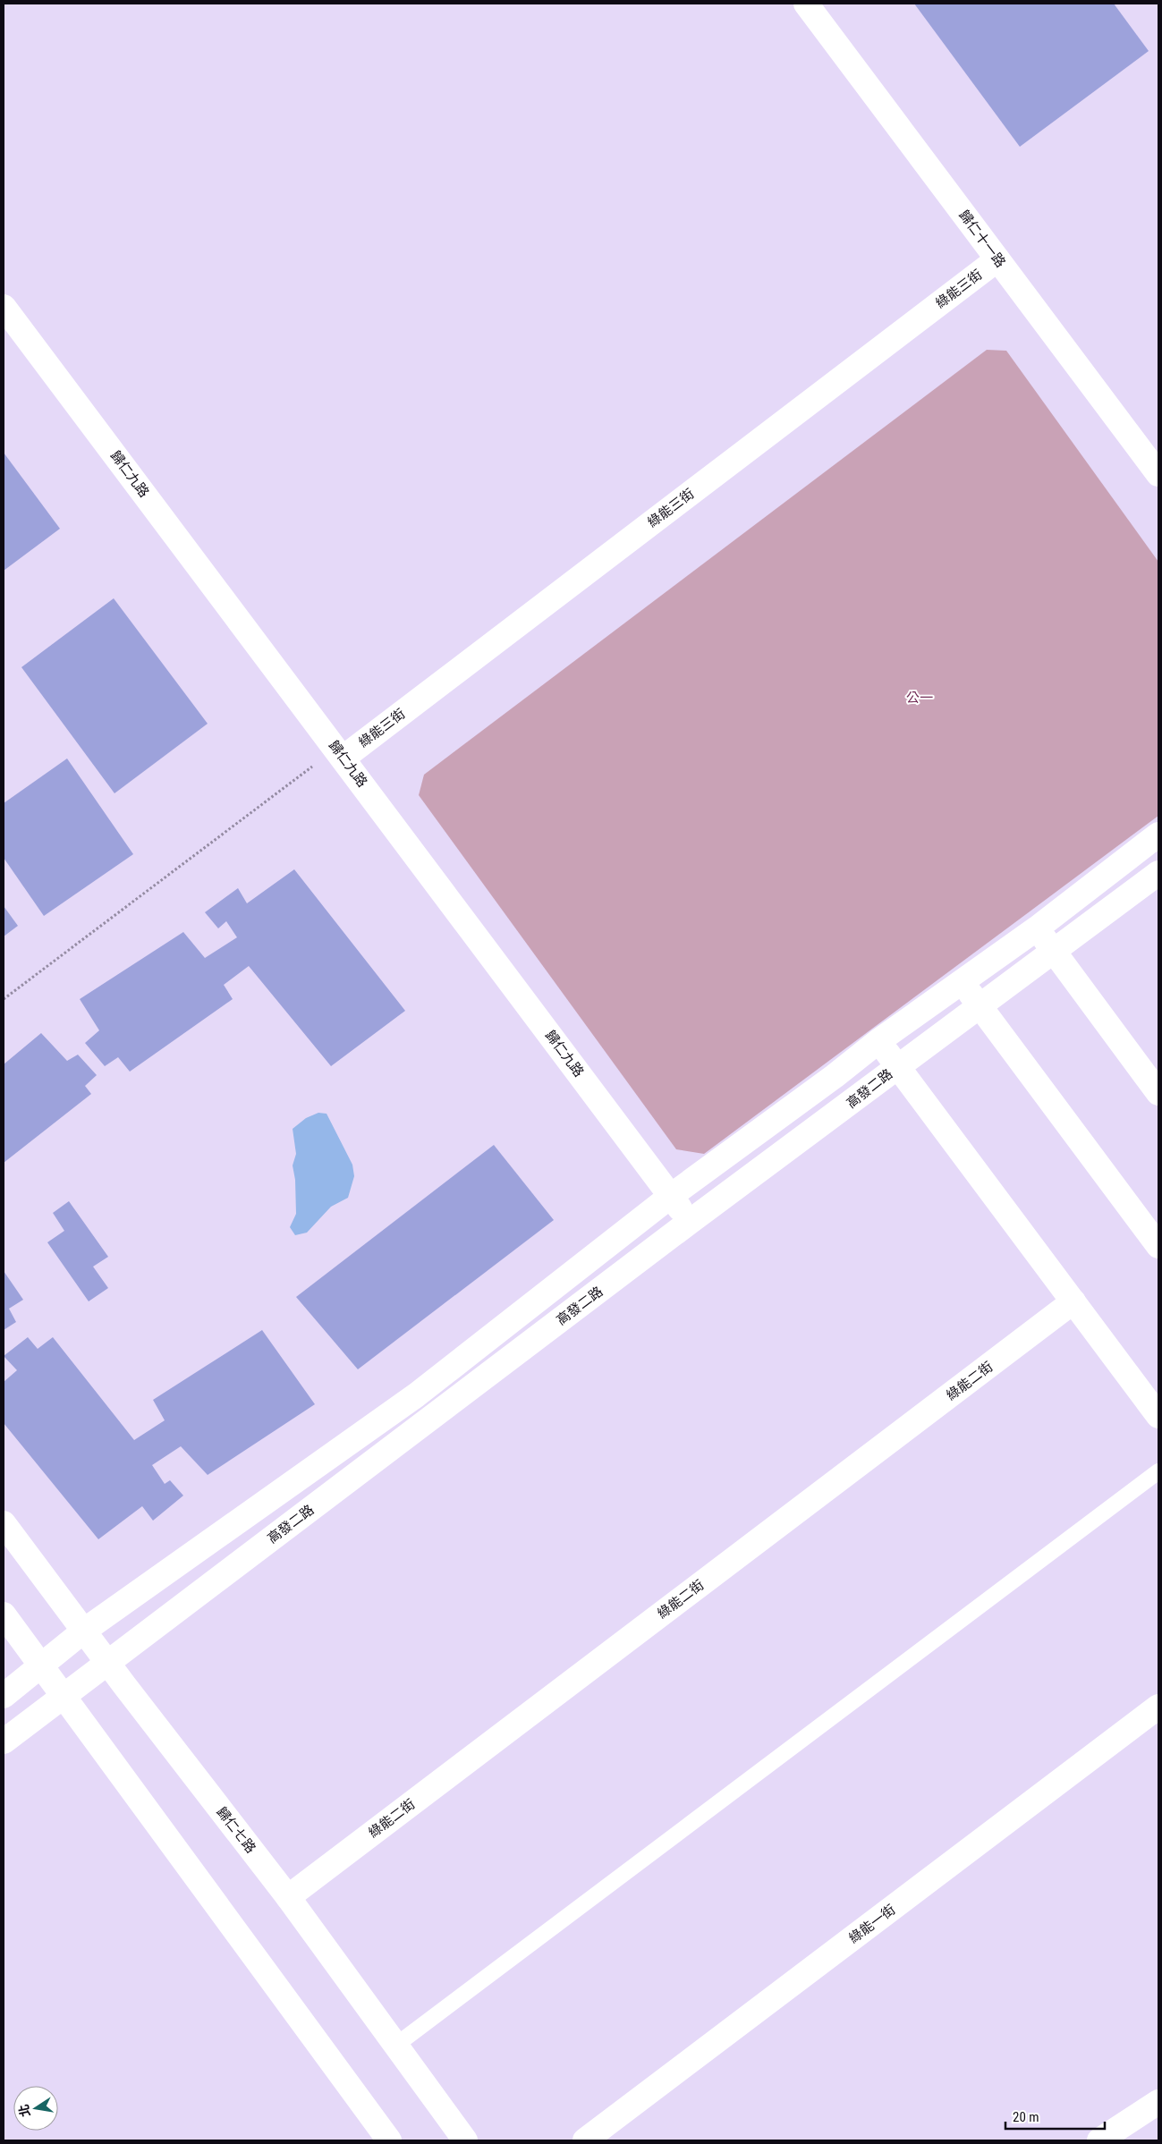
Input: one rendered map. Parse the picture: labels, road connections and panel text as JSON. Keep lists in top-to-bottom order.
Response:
{
  "streets": {
    "street": [
      "歸仁十一路",
      "綠能三街",
      "歸仁九路",
      "高發二路",
      "綠能二街",
      "歸仁七路",
      "綠能一街"
    ]
  },
  "crossings": [
    ["歸仁十一路", "綠能三街"],
    ["綠能三街", "歸仁九路"],
    ["歸仁九路", "高發二路"],
    ["高發二路", "歸仁七路"],
    ["綠能二街", "歸仁七路"]
  ],
  "parks": ["公一"],
  "scale_bar": "20 m",
  "north": "left"
}
